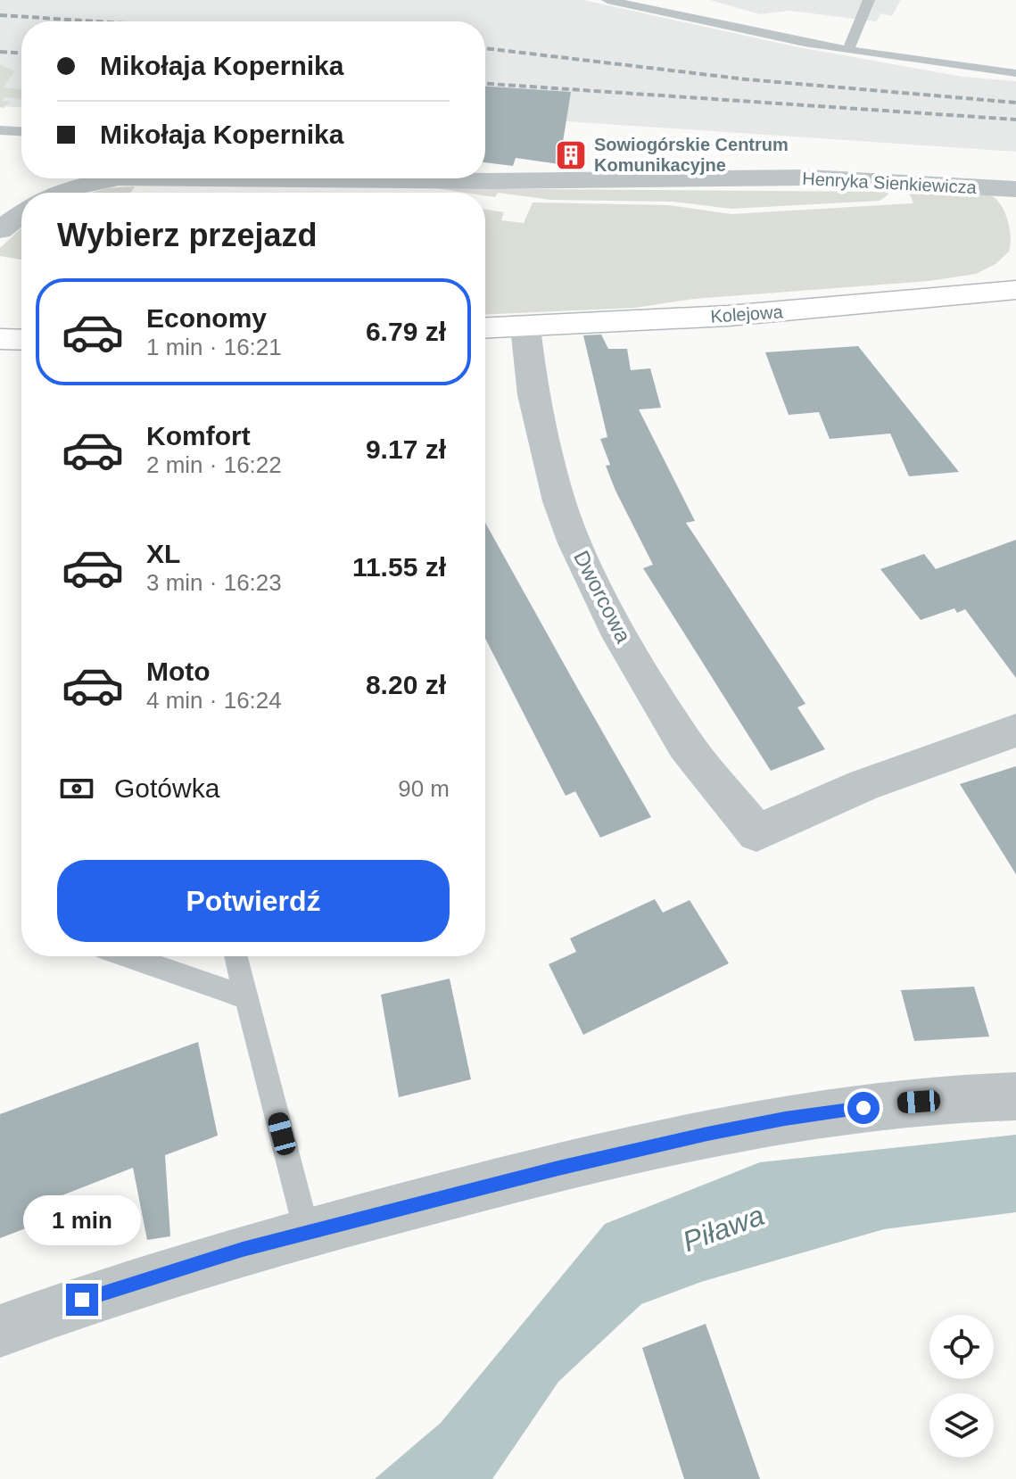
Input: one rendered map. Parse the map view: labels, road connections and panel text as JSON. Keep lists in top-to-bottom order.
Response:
{
  "streets": {
    "street": ["Henryka Sienkiewicza", "Kolejowa", "Dworcowa"]
  },
  "crossings": [
    ["Kolejowa", "Dworcowa"]
  ],
  "water": ["Piława"],
  "places": {
    "building": ["Sowiogórskie Centrum Komunikacyjne"]
  },
  "page": {
    "banner": ["Mikołaja Kopernika", "Mikołaja Kopernika"],
    "heading": "Wybierz przejazd",
    "list": [
      {
        "name": "Economy",
        "note": "1 min · 16:21",
        "value": "6.79 zł"
      },
      {
        "name": "Komfort",
        "note": "2 min · 16:22",
        "value": "9.17 zł"
      },
      {
        "name": "XL",
        "note": "3 min · 16:23",
        "value": "11.55 zł"
      },
      {
        "name": "Moto",
        "note": "4 min · 16:24",
        "value": "8.20 zł"
      }
    ],
    "pay": ["Gotówka", "90 m"],
    "buttons": "Potwierdź",
    "bubble": "1 min"
  }
}
